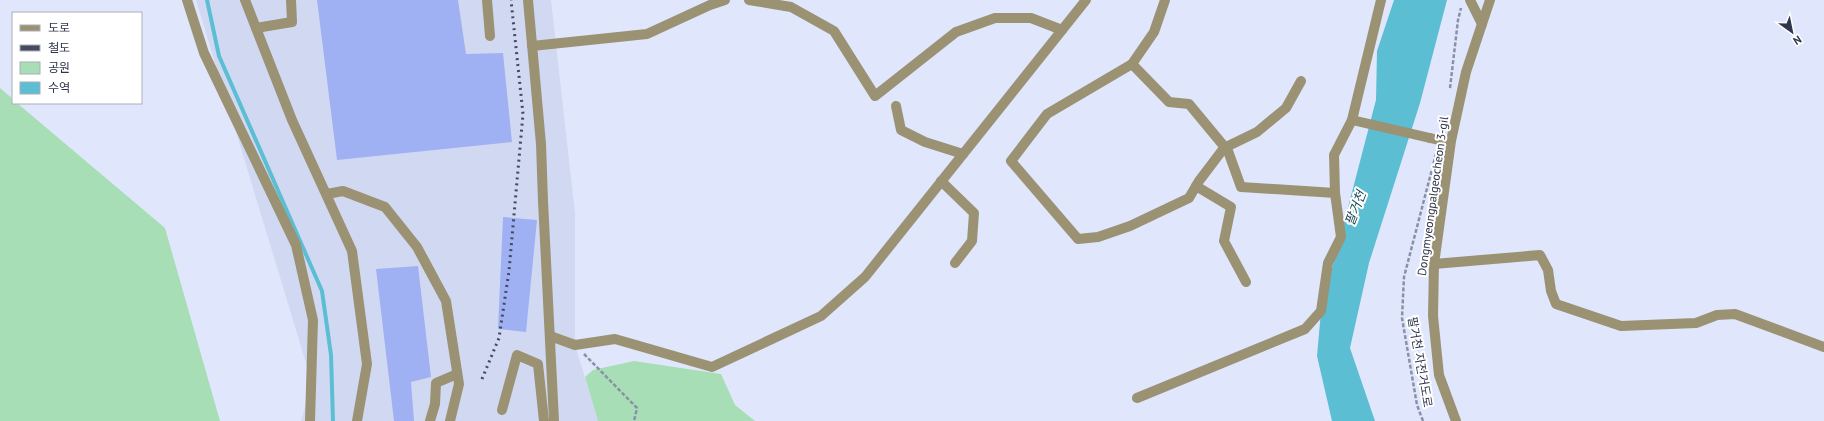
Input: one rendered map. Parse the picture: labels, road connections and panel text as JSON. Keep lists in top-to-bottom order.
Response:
{
  "streets": {
    "street": ["Dongmyeongpalgeocheon 3-gil"],
    "path": ["팔거천 자전거도로"]
  },
  "crossings": [
    ["Dongmyeongpalgeocheon 3-gil", "팔거천 자전거도로"]
  ],
  "water": ["팔거천"],
  "legend": [
    "도로",
    "철도",
    "공원",
    "수역"
  ],
  "north": "bottom right"
}
